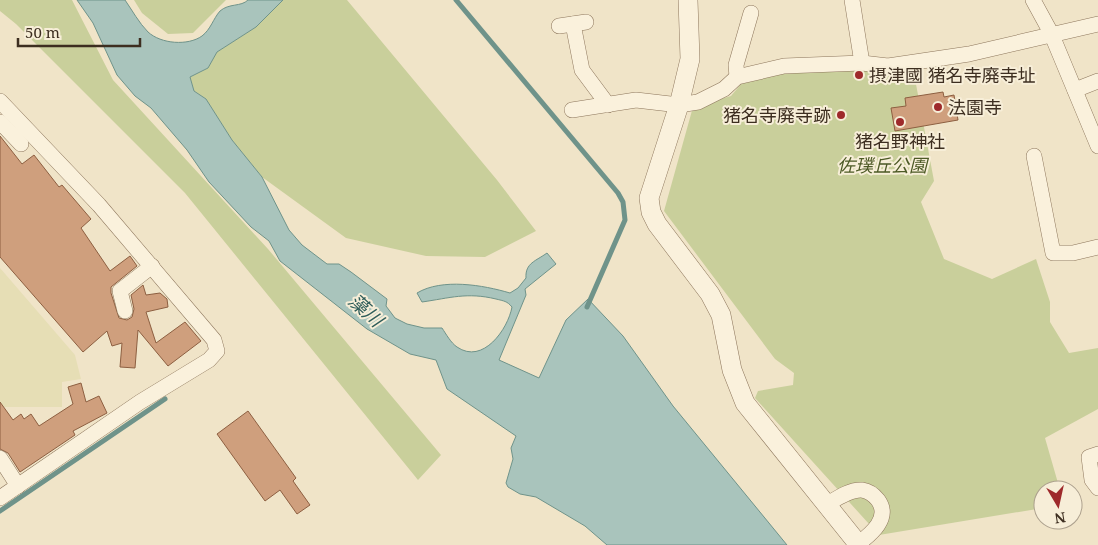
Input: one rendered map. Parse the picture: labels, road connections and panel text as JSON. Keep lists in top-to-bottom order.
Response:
{
  "water": ["藻川"],
  "parks": ["佐璞丘公園"],
  "places": [
    "摂津國 猪名寺廃寺址",
    "法園寺",
    "猪名寺廃寺跡",
    "猪名野神社"
  ],
  "scale_bar": "50 m",
  "north": "bottom"
}
